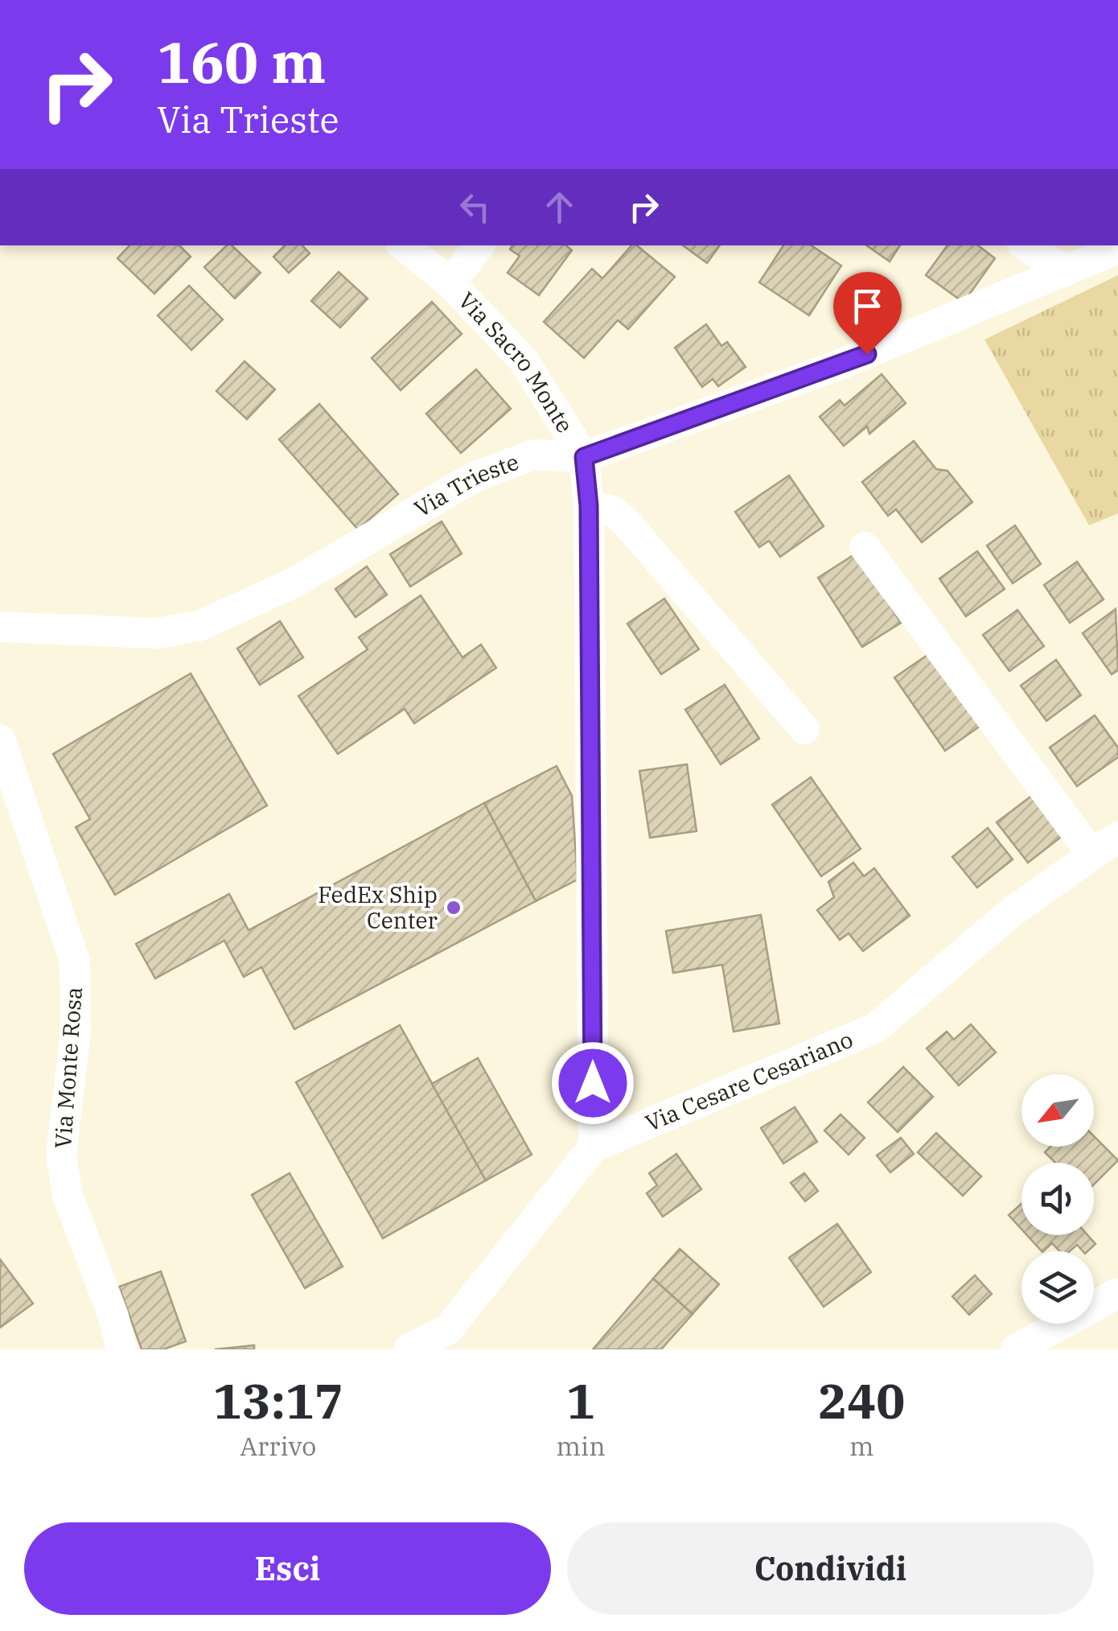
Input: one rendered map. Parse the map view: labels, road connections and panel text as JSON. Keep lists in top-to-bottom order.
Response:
{
  "streets": {
    "street": [
      "Via Sacro Monte",
      "Via Trieste",
      "Via Monte Rosa",
      "Via Cesare Cesariano"
    ]
  },
  "crossings": [
    ["Via Sacro Monte", "Via Trieste"],
    ["Via Sacro Monte", "Via Cesare Cesariano"]
  ],
  "places": ["FedEx Ship Center"],
  "north": "bottom left",
  "page": {
    "turn": ["160 m", "Via Trieste"],
    "eta": [
      "13:17",
      "Arrivo",
      "1",
      "min",
      "240",
      "m"
    ],
    "buttons": ["Esci", "Condividi"]
  }
}
